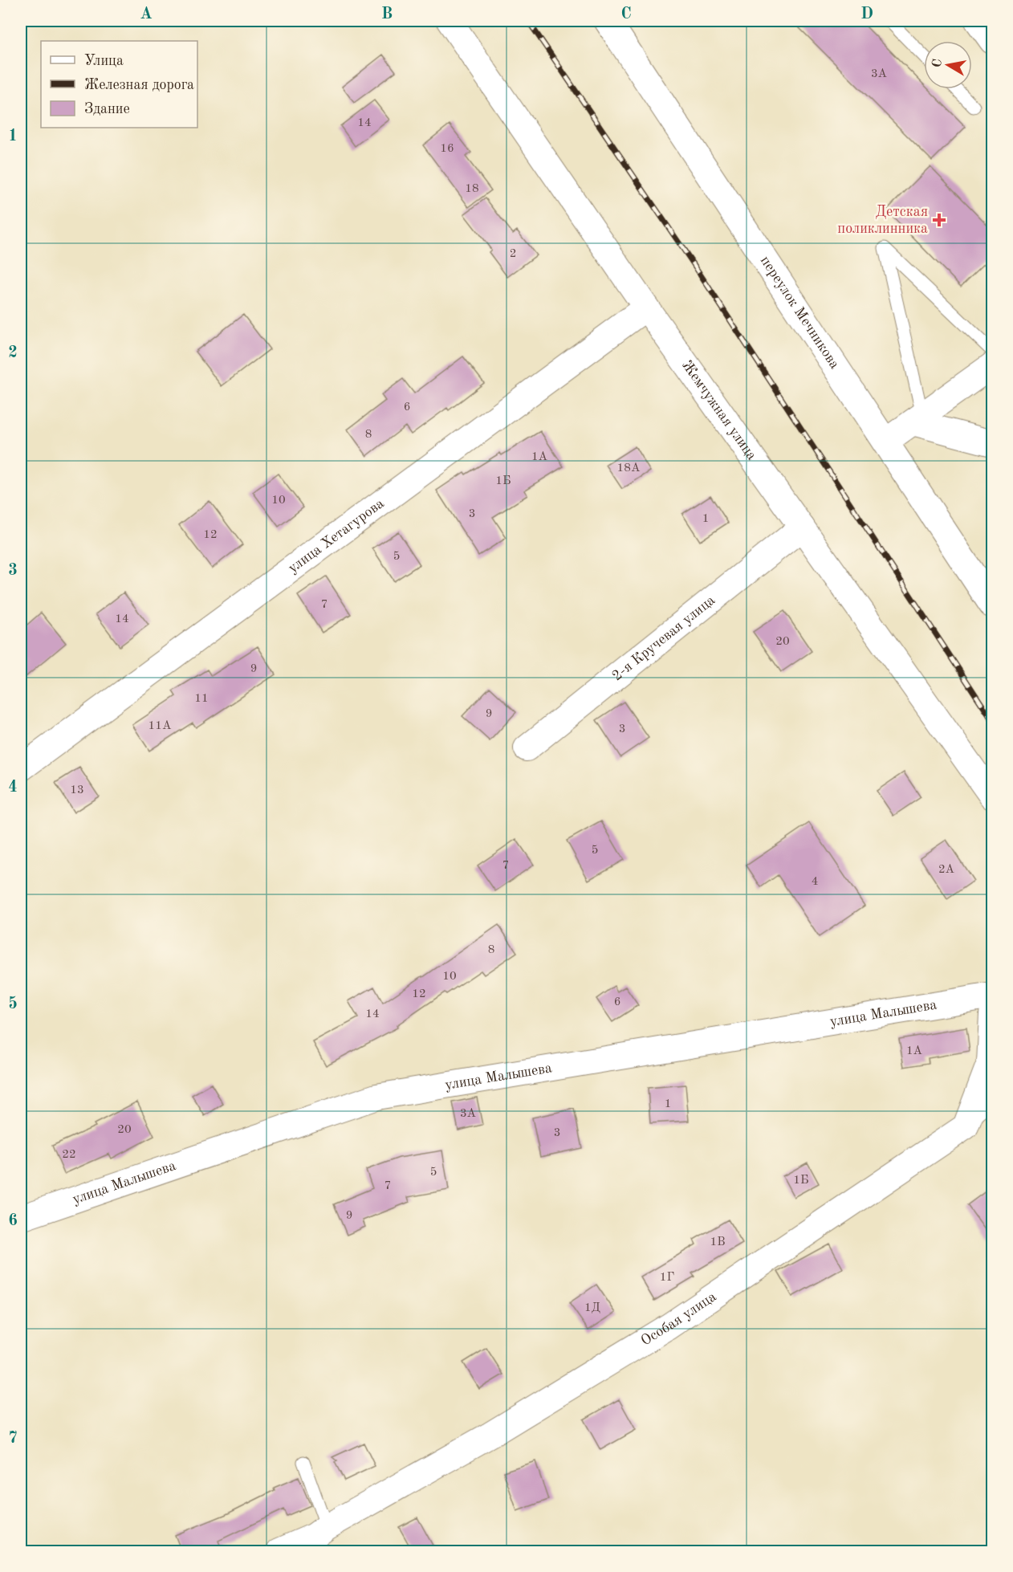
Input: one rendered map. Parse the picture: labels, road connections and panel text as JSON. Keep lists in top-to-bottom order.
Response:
{
  "streets": {
    "street": [
      "переулок Мечникова",
      "Жемчужная улица",
      "улица Хетагурова",
      "2-я Кручевая улица",
      "улица Малышева",
      "Особая улица"
    ]
  },
  "crossings": [
    ["Жемчужная улица", "улица Хетагурова"],
    ["Жемчужная улица", "2-я Кручевая улица"]
  ],
  "places": {
    "health": ["Детская поликлинника"]
  },
  "house_numbers": [
    "3А",
    "14",
    "16",
    "18",
    "2",
    "6",
    "8",
    "1А",
    "18А",
    "1Б",
    "10",
    "3",
    "1",
    "12",
    "5",
    "7",
    "14",
    "20",
    "9",
    "11",
    "9",
    "11А",
    "3",
    "13",
    "5",
    "7",
    "2А",
    "4",
    "8",
    "10",
    "12",
    "6",
    "14",
    "1А",
    "1",
    "3А",
    "20",
    "3",
    "22",
    "5",
    "1Б",
    "7",
    "9",
    "1В",
    "1Г",
    "1Д"
  ],
  "legend": ["Улица", "Железная дорога", "Здание"],
  "north": "left",
  "grid": {
    "columns": [
      "A",
      "B",
      "C",
      "D"
    ],
    "rows": [
      "1",
      "2",
      "3",
      "4",
      "5",
      "6",
      "7"
    ]
  }
}
